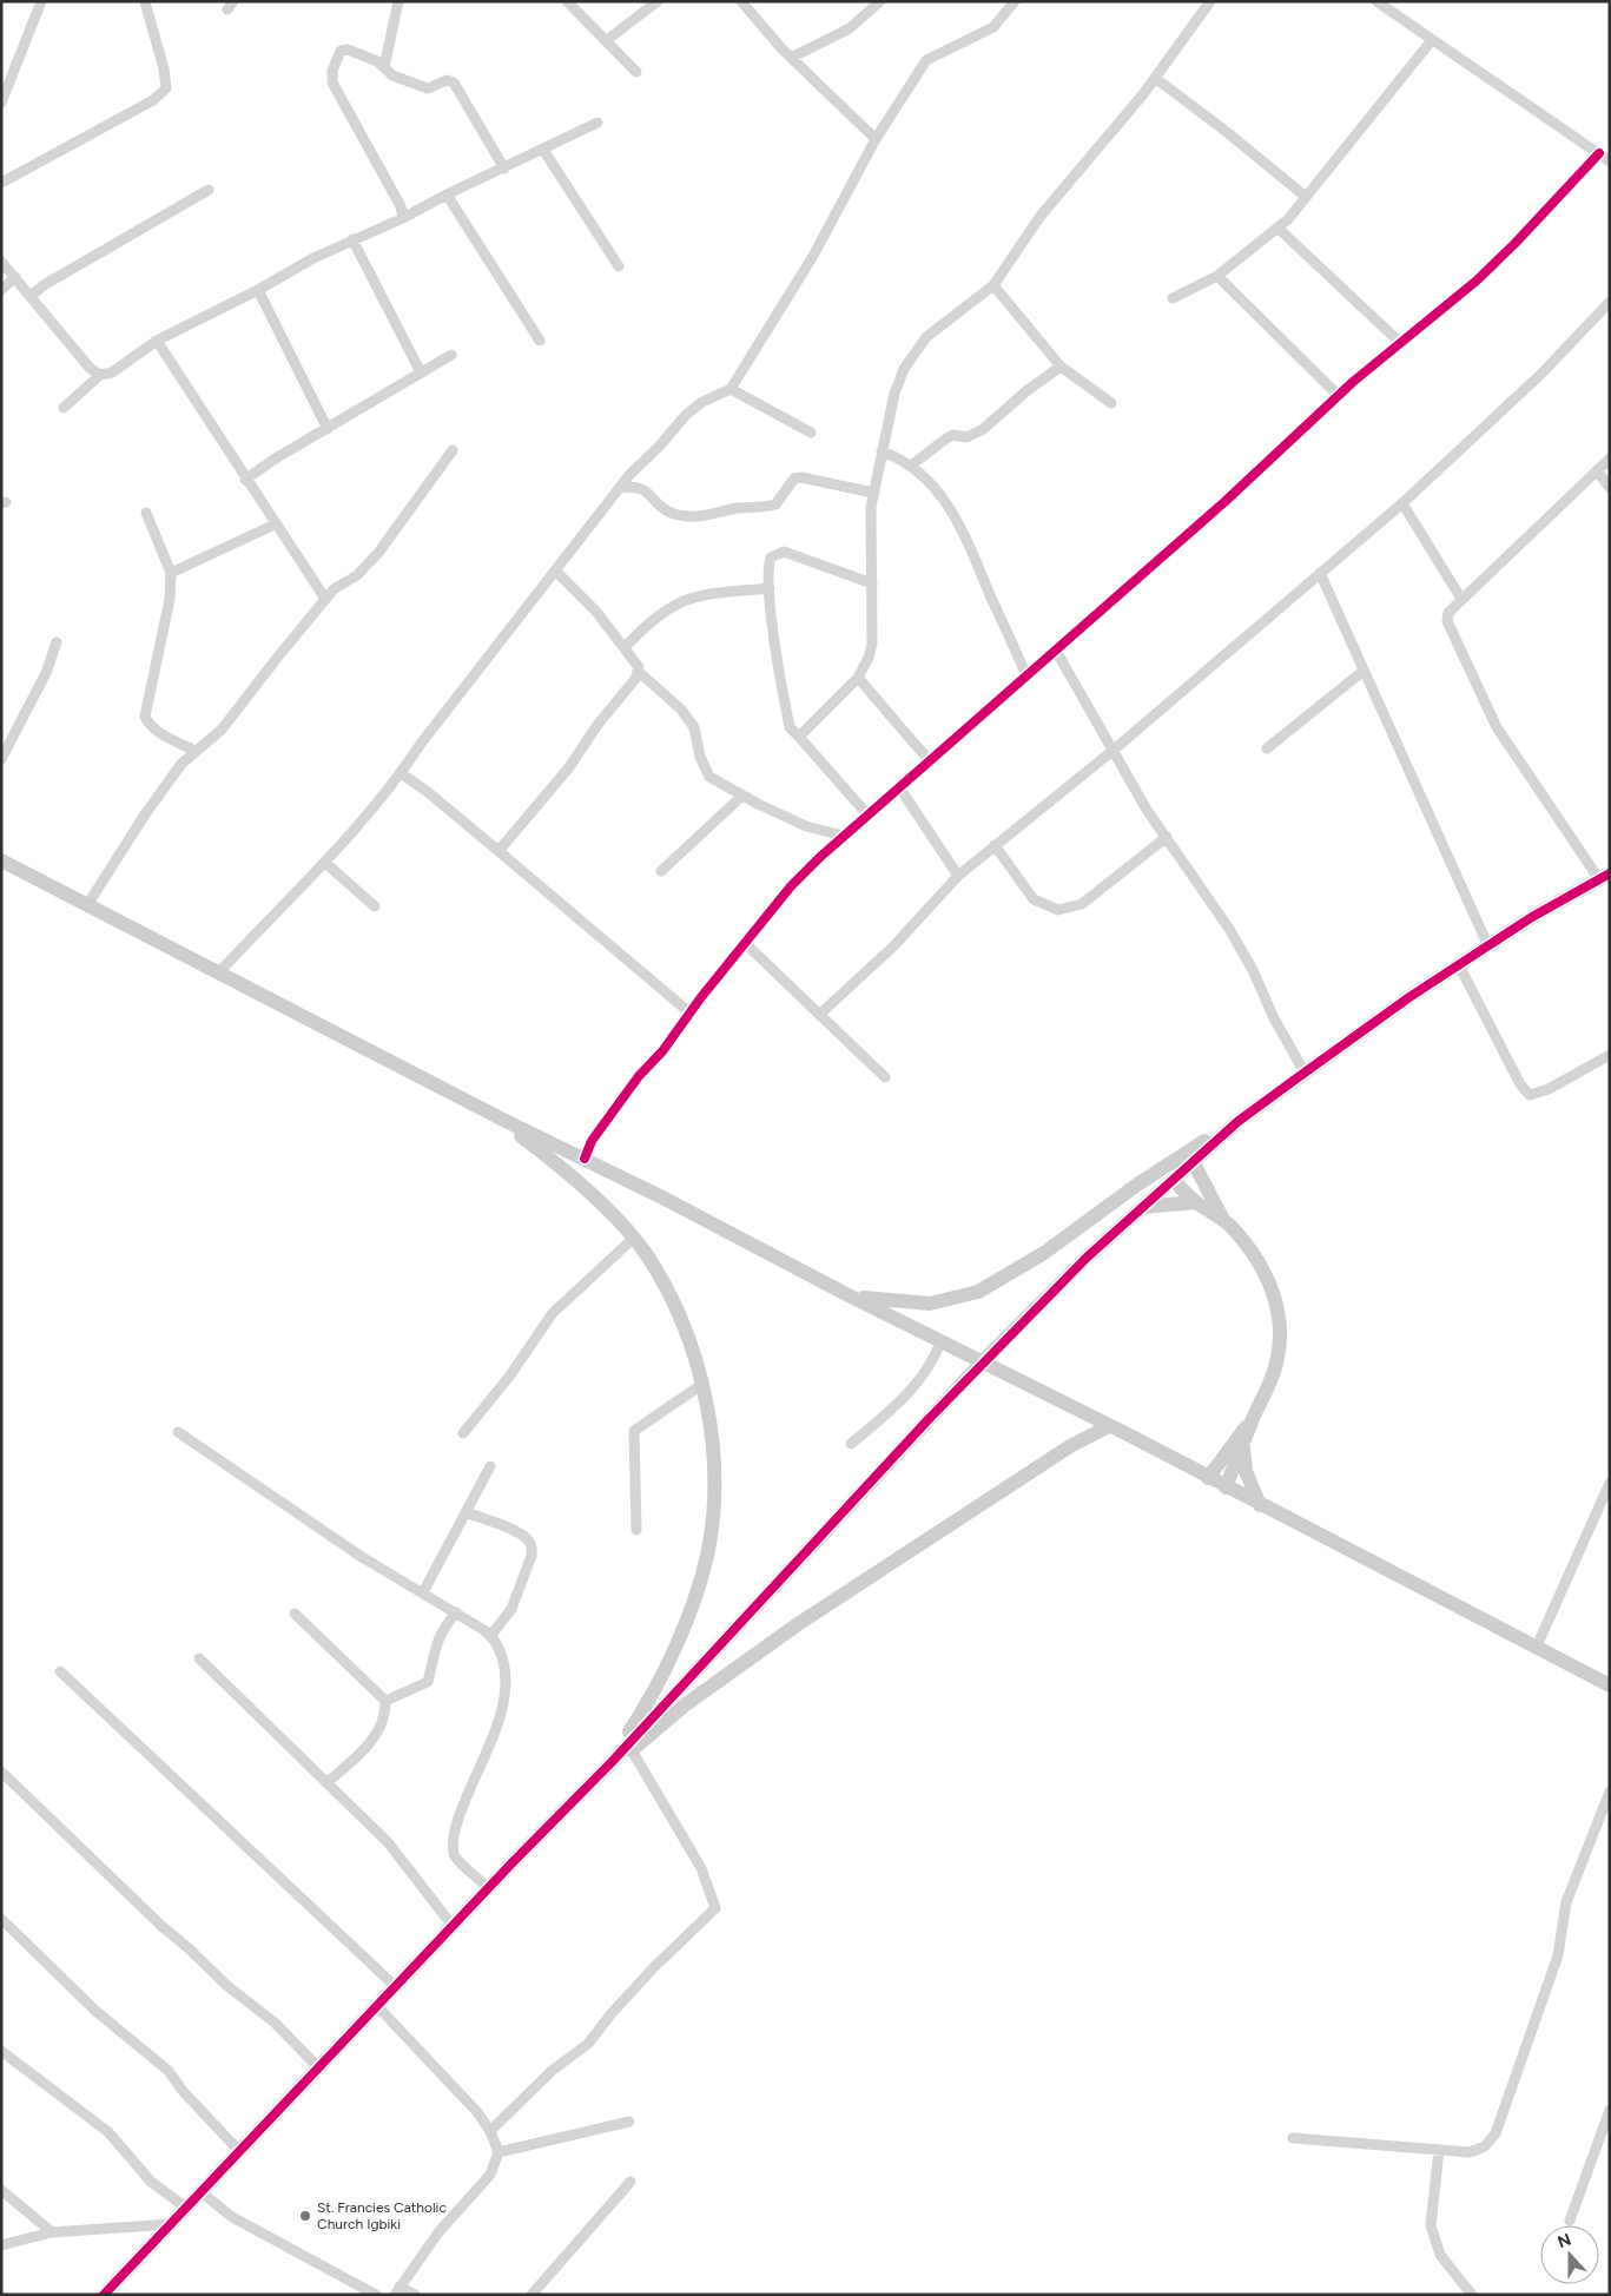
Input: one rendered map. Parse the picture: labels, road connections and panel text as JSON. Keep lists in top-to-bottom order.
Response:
{
  "places": ["St. Francies Catholic Church Igbiki"],
  "north": "top"
}
